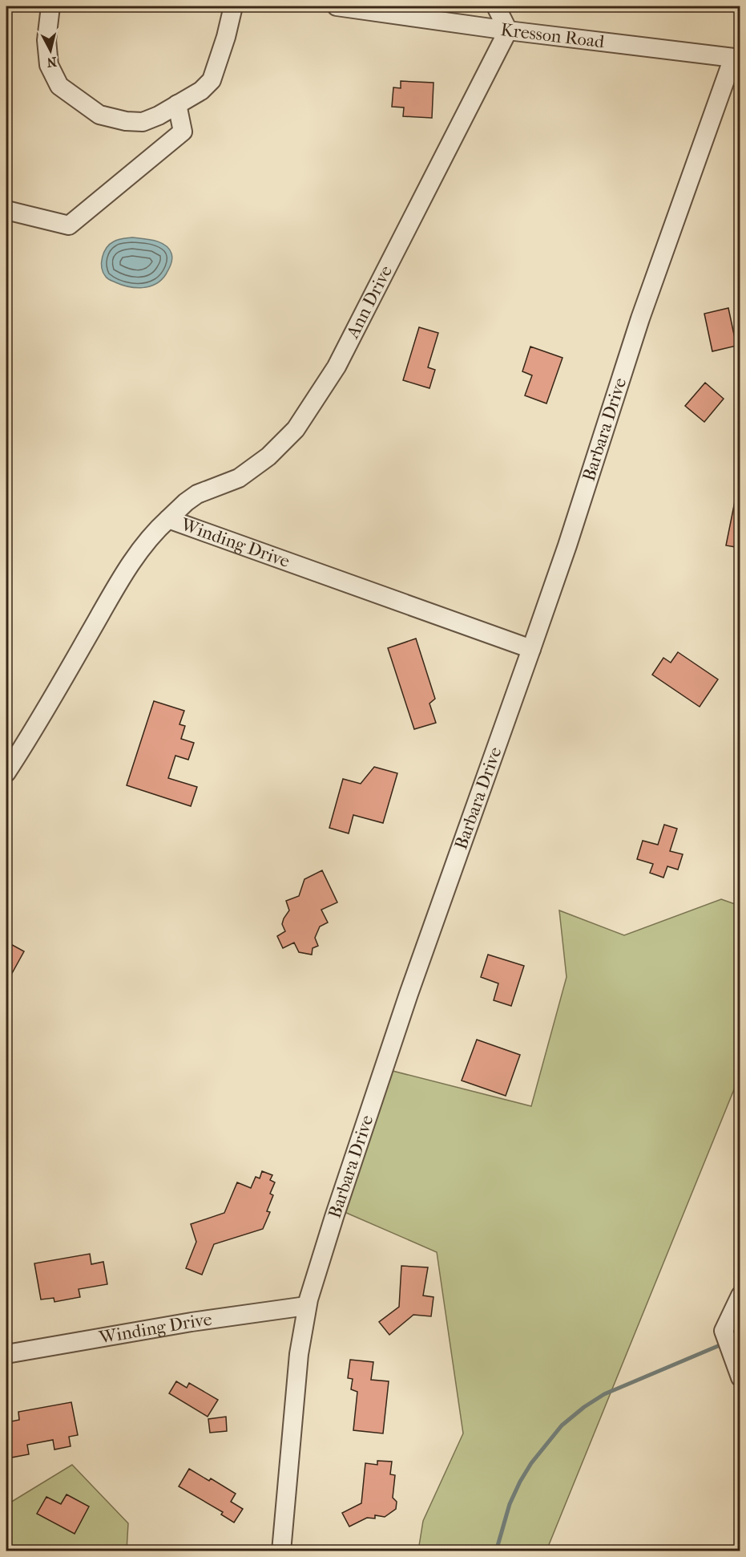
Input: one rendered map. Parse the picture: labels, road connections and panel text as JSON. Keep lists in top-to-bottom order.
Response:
{
  "streets": {
    "street": [
      "Kresson Road",
      "Ann Drive",
      "Barbara Drive",
      "Winding Drive"
    ]
  },
  "crossings": [
    ["Kresson Road", "Ann Drive"],
    ["Kresson Road", "Barbara Drive"],
    ["Ann Drive", "Winding Drive"],
    ["Barbara Drive", "Winding Drive"]
  ],
  "north": "bottom"
}
